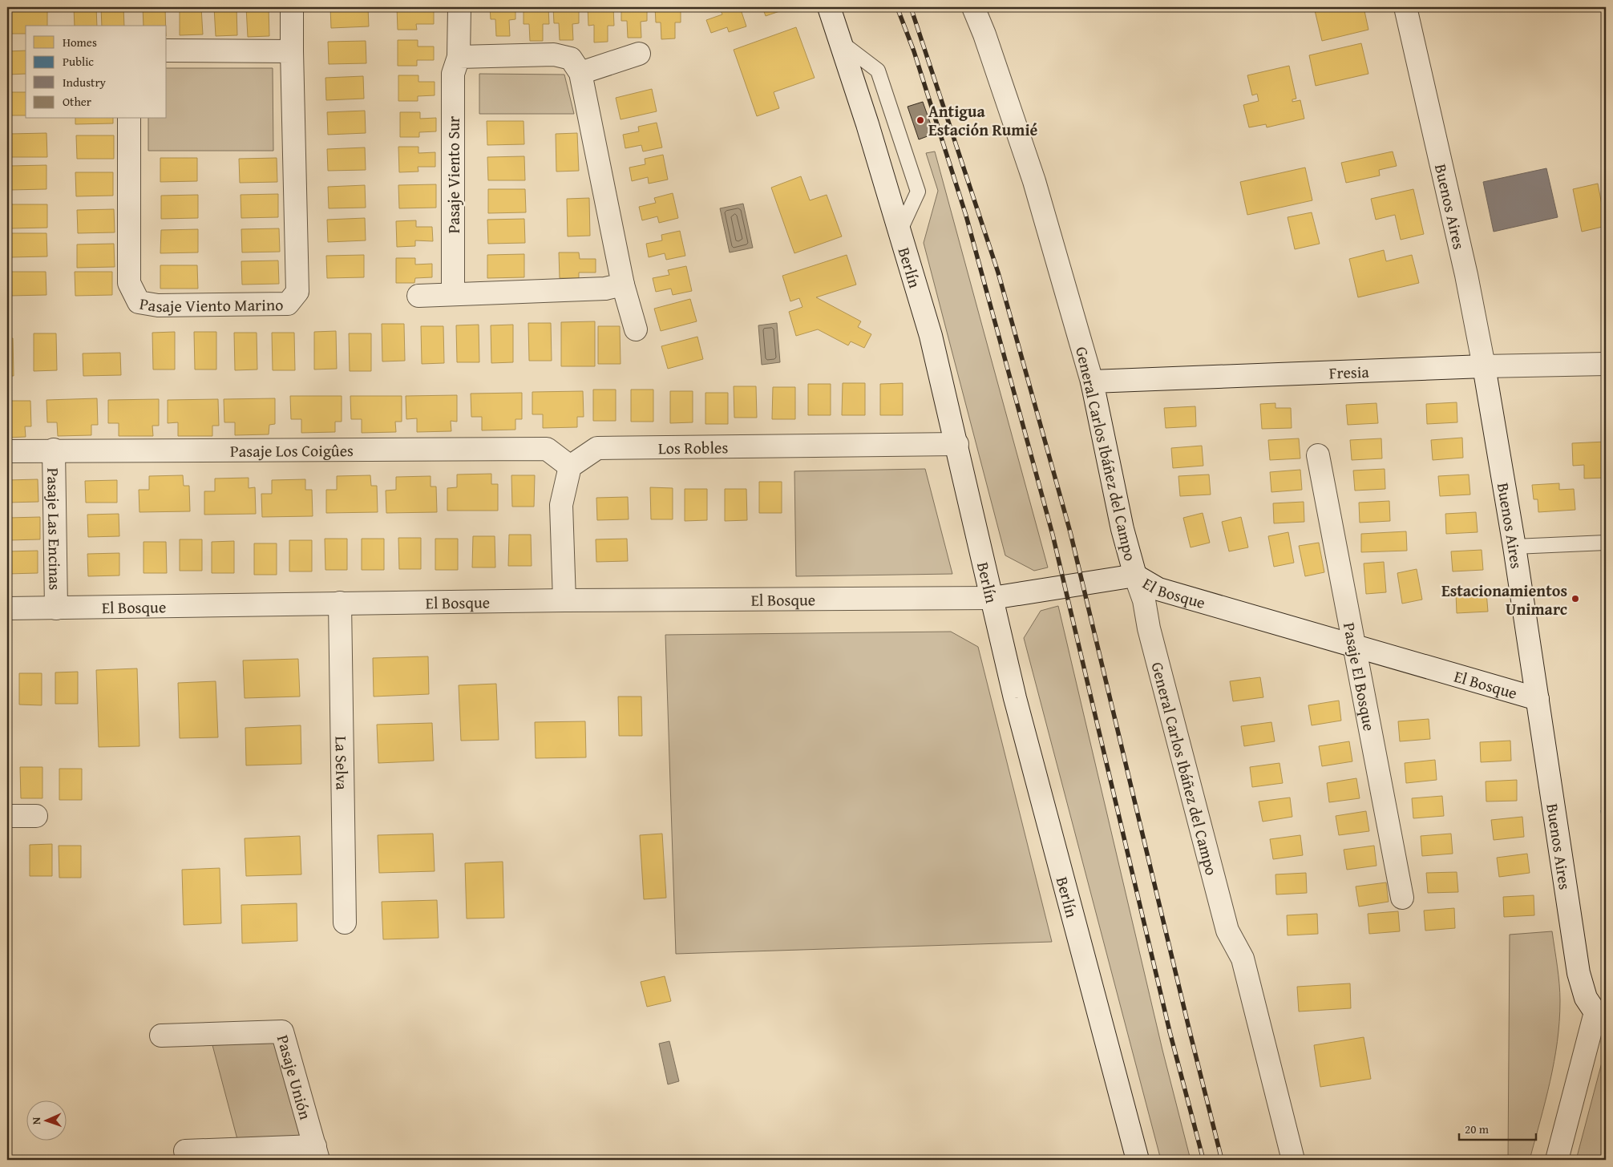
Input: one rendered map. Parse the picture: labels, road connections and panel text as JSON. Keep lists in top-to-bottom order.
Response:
{
  "streets": {
    "street": [
      "Pasaje Viento Sur",
      "Buenos Aires",
      "Berlín",
      "Pasaje Viento Marino",
      "Fresia",
      "Los Robles",
      "Pasaje Los Coigûes",
      "General Carlos Ibáñez del Campo",
      "Pasaje Las Encinas",
      "El Bosque",
      "Pasaje El Bosque",
      "La Selva",
      "Pasaje Unión"
    ]
  },
  "crossings": [
    ["Buenos Aires", "Fresia"],
    ["Buenos Aires", "El Bosque"],
    ["Berlín", "Los Robles"],
    ["Berlín", "El Bosque"],
    ["Fresia", "General Carlos Ibáñez del Campo"],
    ["Los Robles", "Pasaje Los Coigûes"],
    ["Pasaje Los Coigûes", "Pasaje Las Encinas"],
    ["General Carlos Ibáñez del Campo", "El Bosque"],
    ["Pasaje Las Encinas", "El Bosque"],
    ["El Bosque", "Pasaje El Bosque"],
    ["El Bosque", "La Selva"]
  ],
  "places": ["Antigua Estación Rumié", "Estacionamientos Unimarc"],
  "legend": [
    "Homes",
    "Public",
    "Industry",
    "Other"
  ],
  "scale_bar": "20 m",
  "north": "left"
}
